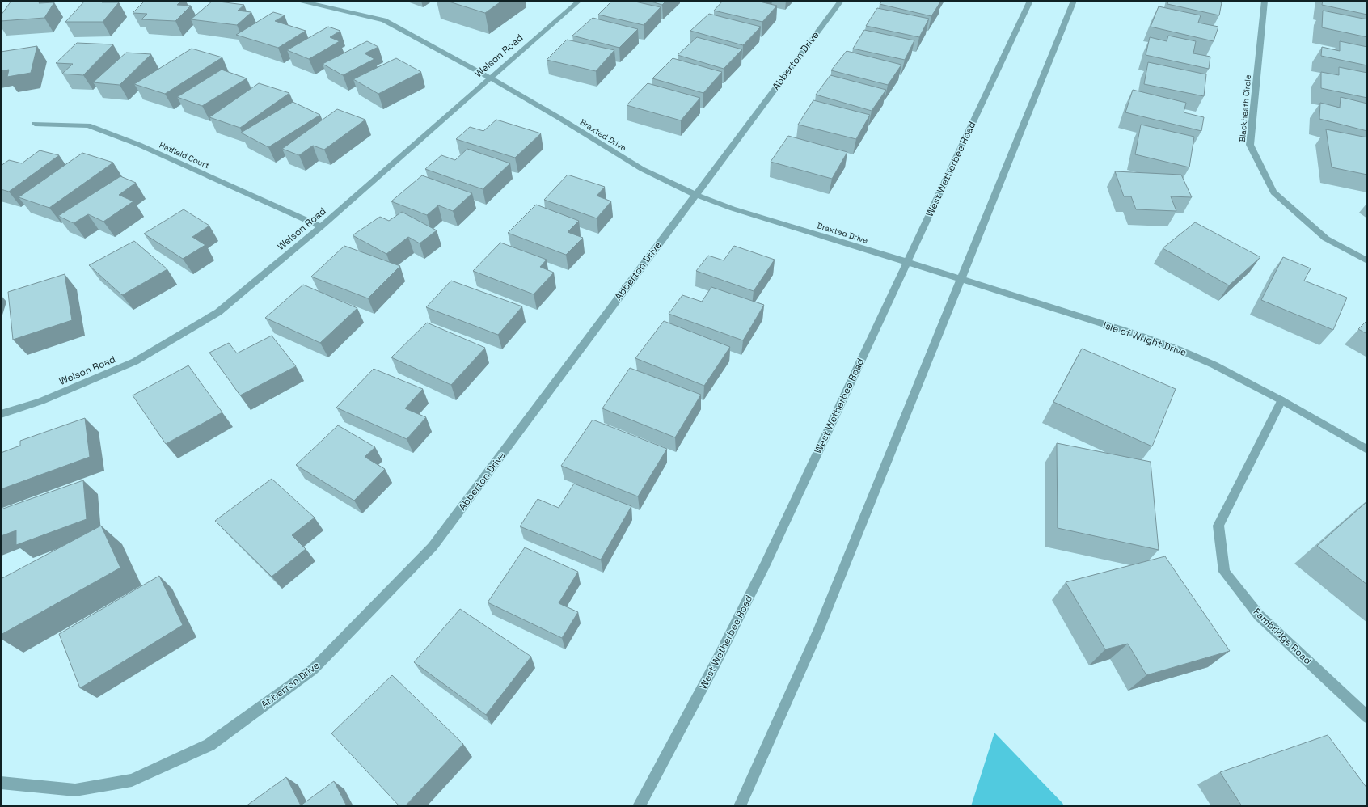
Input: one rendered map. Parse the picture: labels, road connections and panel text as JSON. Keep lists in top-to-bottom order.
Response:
{
  "streets": {
    "street": [
      "Welson Road",
      "Abberton Drive",
      "Blackheath Circle",
      "Braxted Drive",
      "Hatfield Court",
      "West Wetherbee Road",
      "Isle of Wright Drive",
      "Fambridge Road"
    ]
  },
  "crossings": [
    ["Welson Road", "Braxted Drive"],
    ["Welson Road", "Hatfield Court"],
    ["Abberton Drive", "Braxted Drive"],
    ["Braxted Drive", "West Wetherbee Road"],
    ["Braxted Drive", "Isle of Wright Drive"],
    ["West Wetherbee Road", "Isle of Wright Drive"],
    ["Isle of Wright Drive", "Fambridge Road"]
  ]
}
